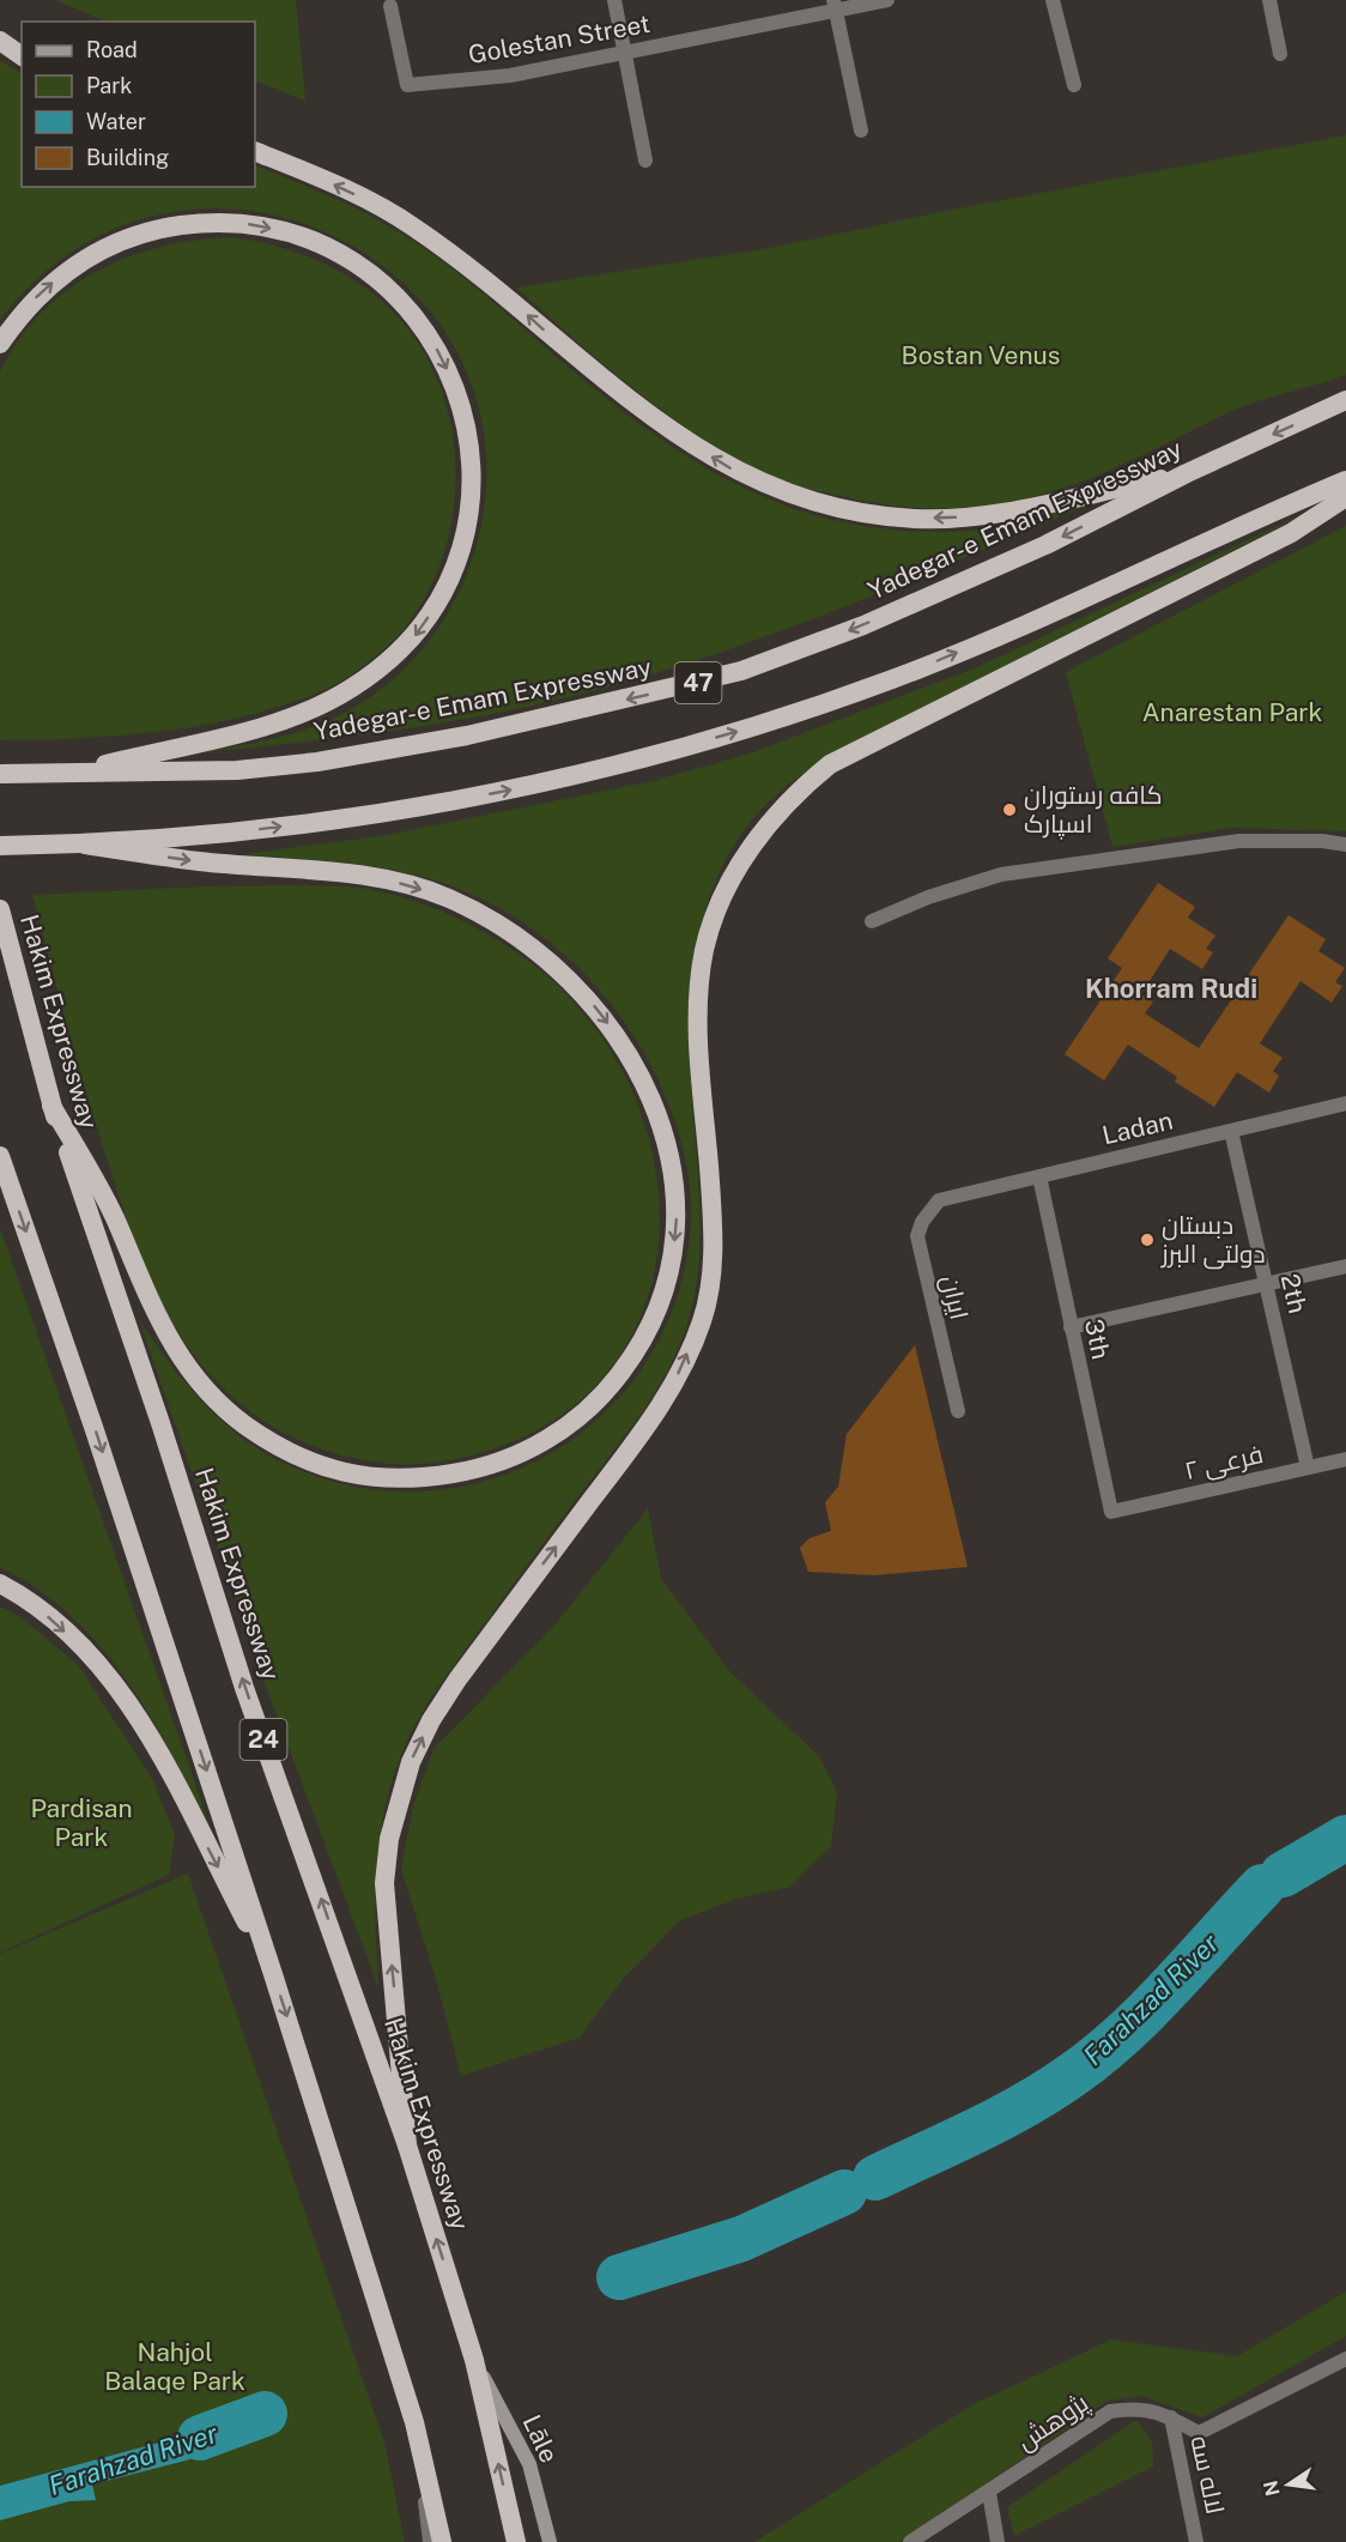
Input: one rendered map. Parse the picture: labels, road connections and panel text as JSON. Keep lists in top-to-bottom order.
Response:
{
  "streets": {
    "highway": [
      "Yadegar-e Emam Expressway",
      "47",
      "Hakim Expressway",
      "24"
    ],
    "main road": ["Lāle"],
    "street": [
      "Golestan Street",
      "Ladan",
      "2th",
      "ایران",
      "3th",
      "فرعی ۲",
      "پژوهش",
      "لاله سه"
    ]
  },
  "crossings": [
    ["Hakim Expressway", "Lāle"],
    ["Ladan", "2th"],
    ["Ladan", "ایران"],
    ["Ladan", "3th"],
    ["2th", "فرعی ۲"],
    ["3th", "فرعی ۲"],
    ["پژوهش", "لاله سه"]
  ],
  "districts": ["Khorram Rudi"],
  "water": ["Farahzad River"],
  "parks": [
    "Bostan Venus",
    "Anarestan Park",
    "Pardisan Park",
    "Nahjol Balaqe Park"
  ],
  "places": ["کافه رستوران اسپارک", "دبستان دولتی البرز"],
  "legend": [
    "Road",
    "Park",
    "Water",
    "Building"
  ],
  "north": "left"
}
